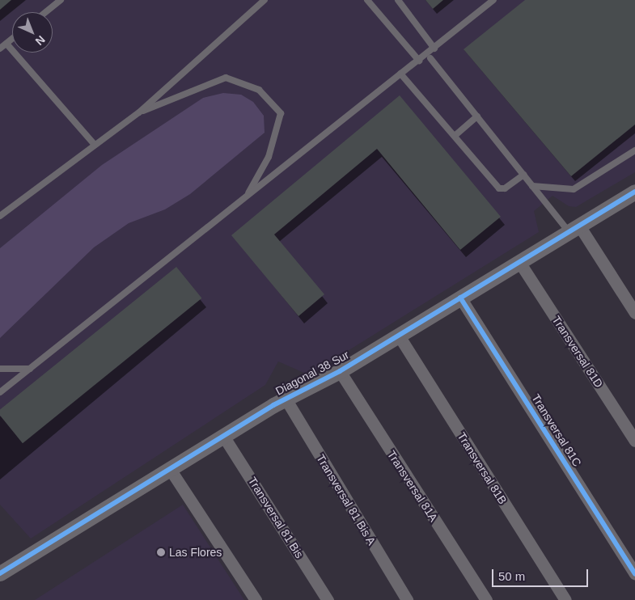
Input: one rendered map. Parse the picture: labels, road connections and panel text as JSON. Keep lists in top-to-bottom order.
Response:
{
  "streets": {
    "street": [
      "Transversal 81D",
      "Diagonal 38 Sur",
      "Transversal 81C",
      "Transversal 81B",
      "Transversal 81A",
      "Transversal 81 Bis A",
      "Transversal 81 Bis"
    ]
  },
  "crossings": [
    ["Transversal 81D", "Diagonal 38 Sur"],
    ["Diagonal 38 Sur", "Transversal 81C"],
    ["Diagonal 38 Sur", "Transversal 81B"],
    ["Diagonal 38 Sur", "Transversal 81A"],
    ["Diagonal 38 Sur", "Transversal 81 Bis A"],
    ["Diagonal 38 Sur", "Transversal 81 Bis"]
  ],
  "places": ["Las Flores"],
  "scale_bar": "50 m",
  "north": "bottom right"
}
